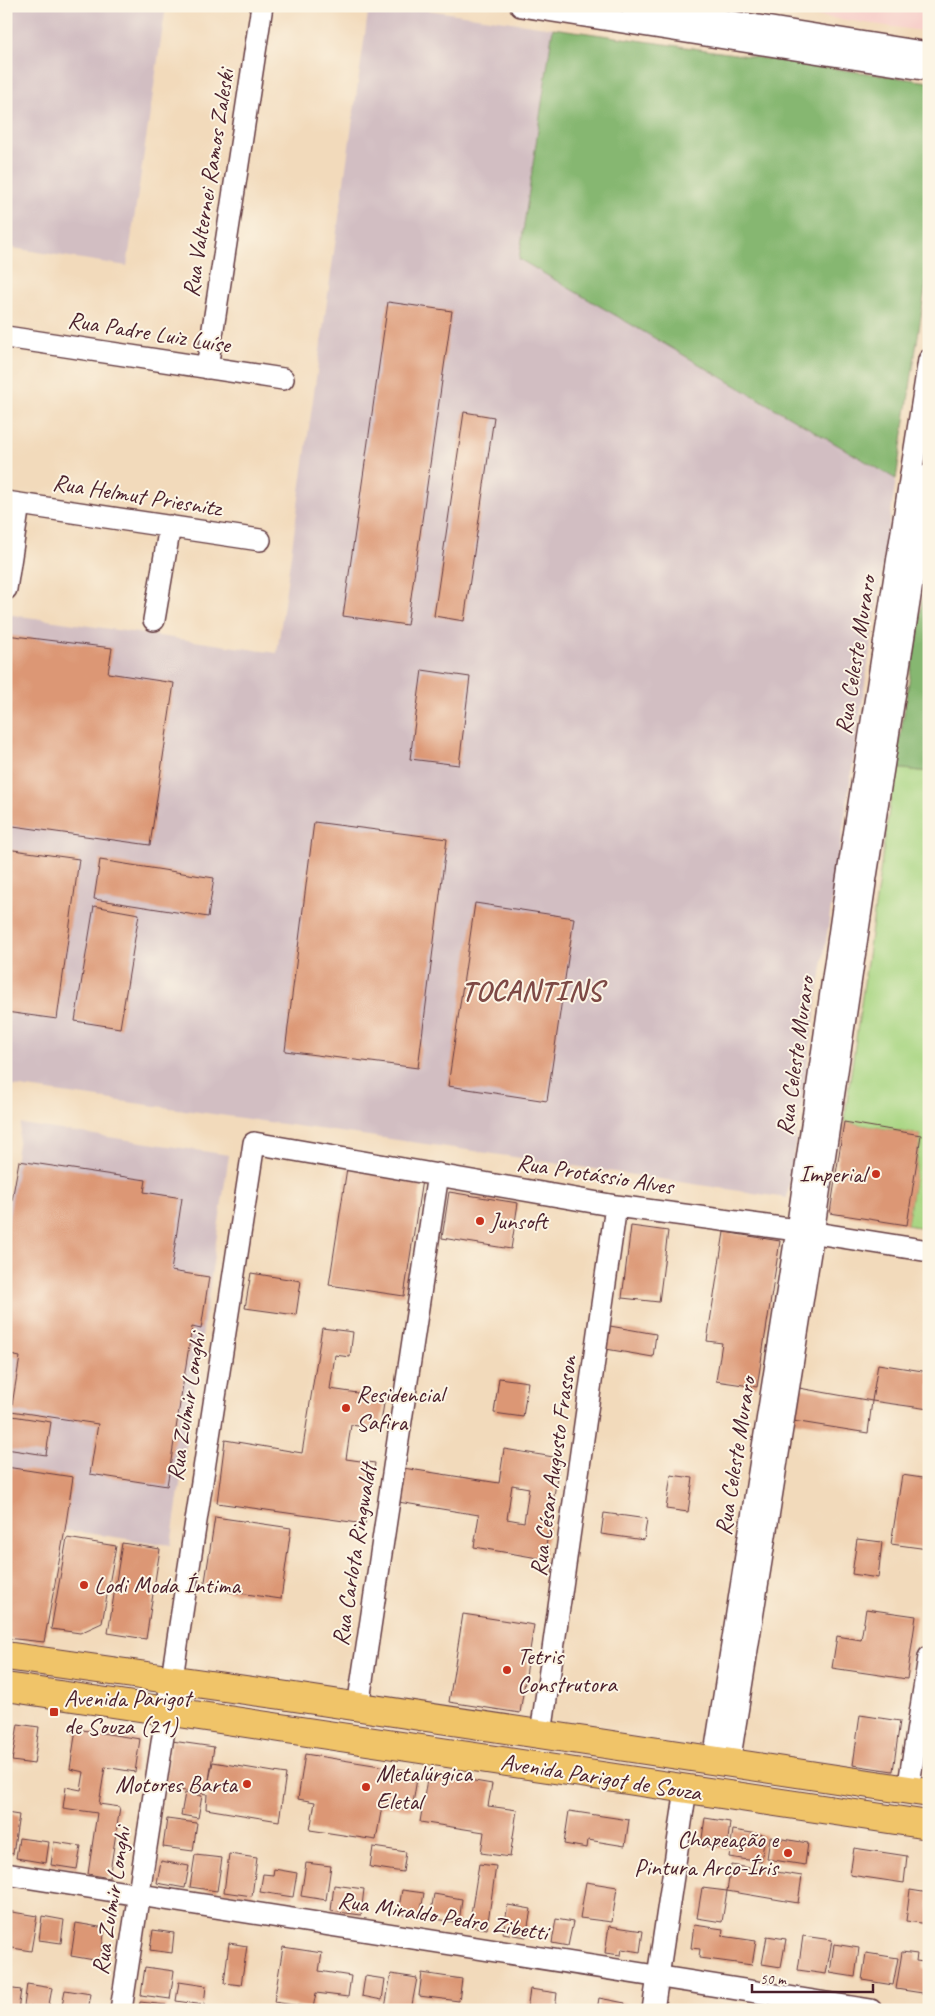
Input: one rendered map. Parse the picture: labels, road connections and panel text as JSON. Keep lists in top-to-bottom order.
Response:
{
  "streets": {
    "main road": ["Avenida Parigot de Souza"],
    "street": [
      "Rua Valternei Ramos Zaleski",
      "Rua Padre Luiz Luíse",
      "Rua Helmut Priesnitz",
      "Rua Celeste Muraro",
      "Rua Protássio Alves",
      "Rua Zulmir Longhi",
      "Rua César Augusto Frasson",
      "Rua Carlota Ringwaldt",
      "Rua Miraldo Pedro Zibetti"
    ]
  },
  "crossings": [
    ["Rua Valternei Ramos Zaleski", "Rua Padre Luiz Luíse"],
    ["Rua Celeste Muraro", "Rua Protássio Alves"],
    ["Rua Celeste Muraro", "Avenida Parigot de Souza"],
    ["Rua Protássio Alves", "Rua Zulmir Longhi"],
    ["Rua Protássio Alves", "Rua César Augusto Frasson"],
    ["Rua Protássio Alves", "Rua Carlota Ringwaldt"],
    ["Rua Zulmir Longhi", "Avenida Parigot de Souza"],
    ["Rua Zulmir Longhi", "Rua Miraldo Pedro Zibetti"],
    ["Rua César Augusto Frasson", "Avenida Parigot de Souza"],
    ["Rua Carlota Ringwaldt", "Avenida Parigot de Souza"]
  ],
  "districts": ["TOCANTINS"],
  "places": {
    "other": [
      "Imperial",
      "Junsoft",
      "Residencial Safira",
      "Lodi Moda Íntima",
      "Tetris Construtora",
      "Motores Barta",
      "Metalúrgica Eletal",
      "Chapeação e Pintura Arco-Íris"
    ],
    "transit": ["Avenida Parigot de Souza (21)"]
  },
  "scale_bar": "50 m"
}
